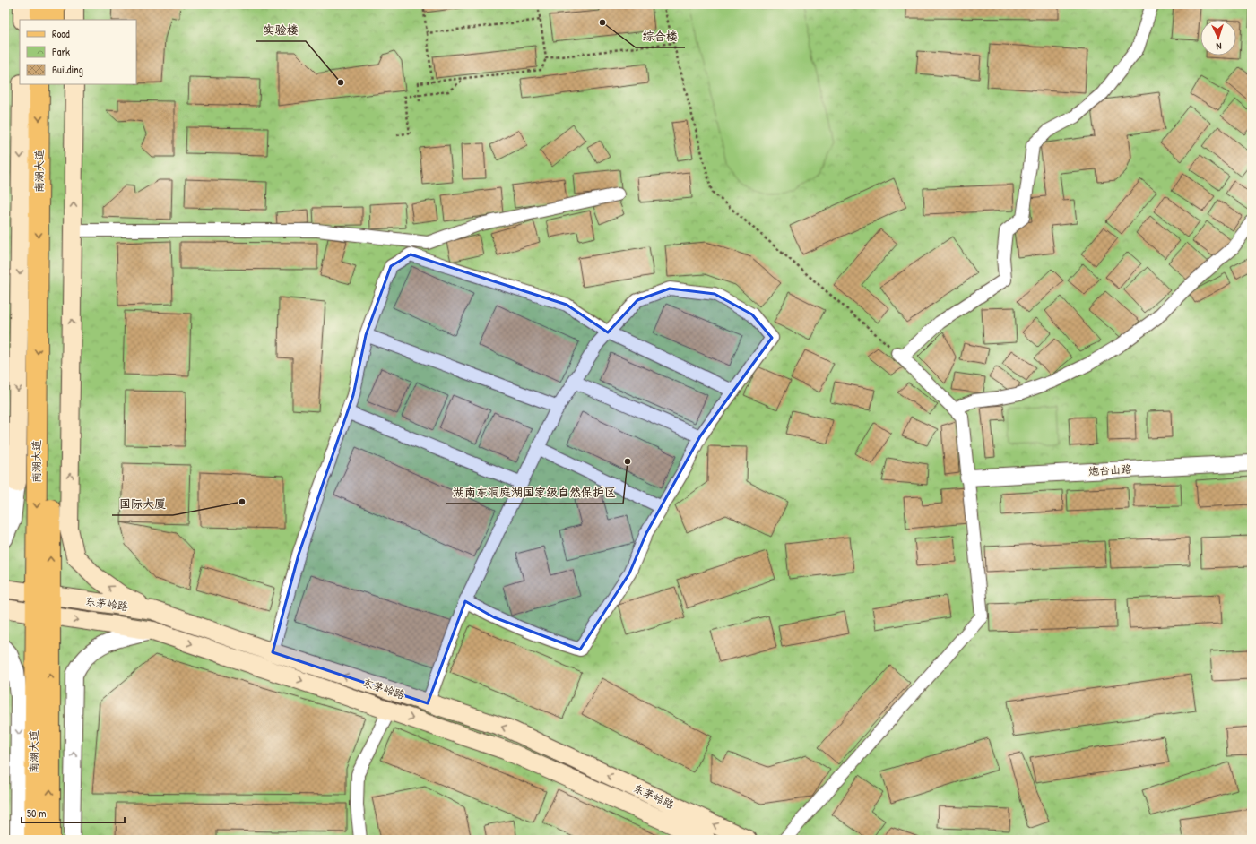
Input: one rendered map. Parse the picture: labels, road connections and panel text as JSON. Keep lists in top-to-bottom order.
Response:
{
  "streets": {
    "main road": ["南湖大道", "东茅岭路"],
    "street": ["炮台山路"]
  },
  "crossings": [
    ["南湖大道", "东茅岭路"]
  ],
  "places": [
    "综合楼",
    "实验楼",
    "湖南东洞庭湖国家级自然保护区",
    "国际大厦"
  ],
  "legend": ["Road", "Park", "Building"],
  "scale_bar": "50 m",
  "north": "bottom"
}
